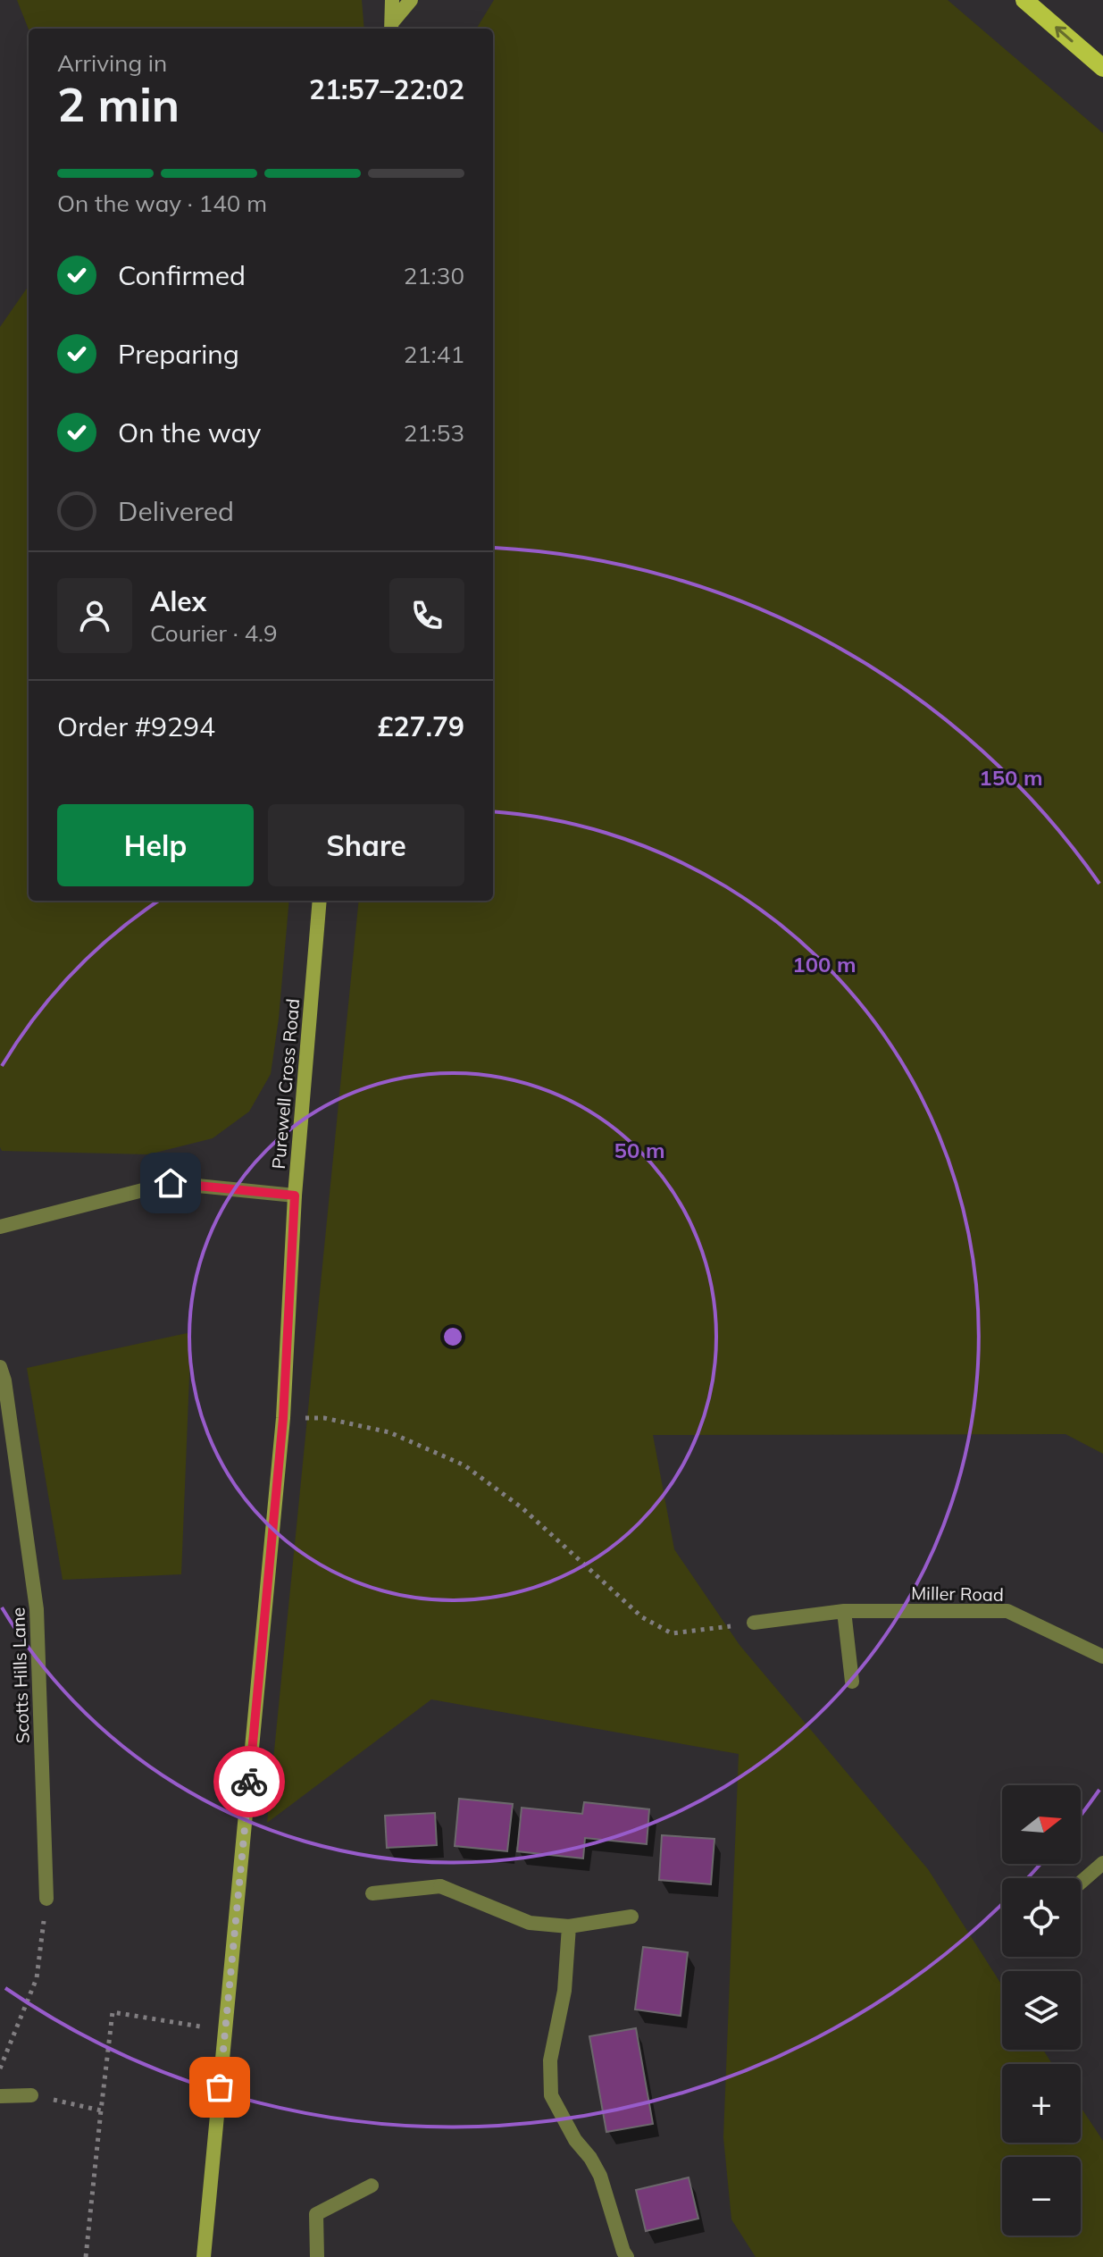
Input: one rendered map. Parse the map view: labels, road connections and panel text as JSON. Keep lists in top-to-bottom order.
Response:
{
  "streets": {
    "main road": ["Purewell Cross Road"],
    "street": ["Miller Road", "Scotts Hills Lane"]
  },
  "north": "right",
  "page": {
    "heading": ["2 min", "Arriving in", "21:57–22:02"],
    "panel": [
      "Alex",
      "Courier · 4.9",
      "Order #9294",
      "£27.79"
    ],
    "bar": "On the way · 140 m",
    "list": [
      ["Confirmed", "21:30"],
      ["Preparing", "21:41"],
      ["On the way", "21:53"],
      "Delivered"
    ],
    "buttons": ["Help", "Share"],
    "map_buttons": ["+", "−"]
  },
  "rings": ["150 m", "100 m", "50 m"]
}
